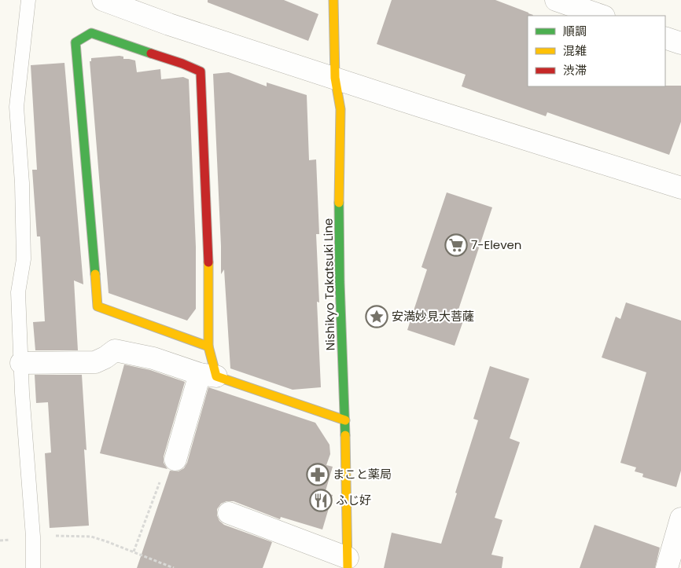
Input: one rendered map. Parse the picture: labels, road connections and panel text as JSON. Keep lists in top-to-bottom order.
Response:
{
  "streets": {
    "street": ["Nishikyo Takatsuki Line"]
  },
  "places": {
    "supermarket": ["7-Eleven"],
    "place": ["安満妙見大菩薩"],
    "pharmacy": ["まこと薬局"],
    "restaurant": ["ふじ好"]
  },
  "legend": ["順調", "混雑", "渋滞"]
}
